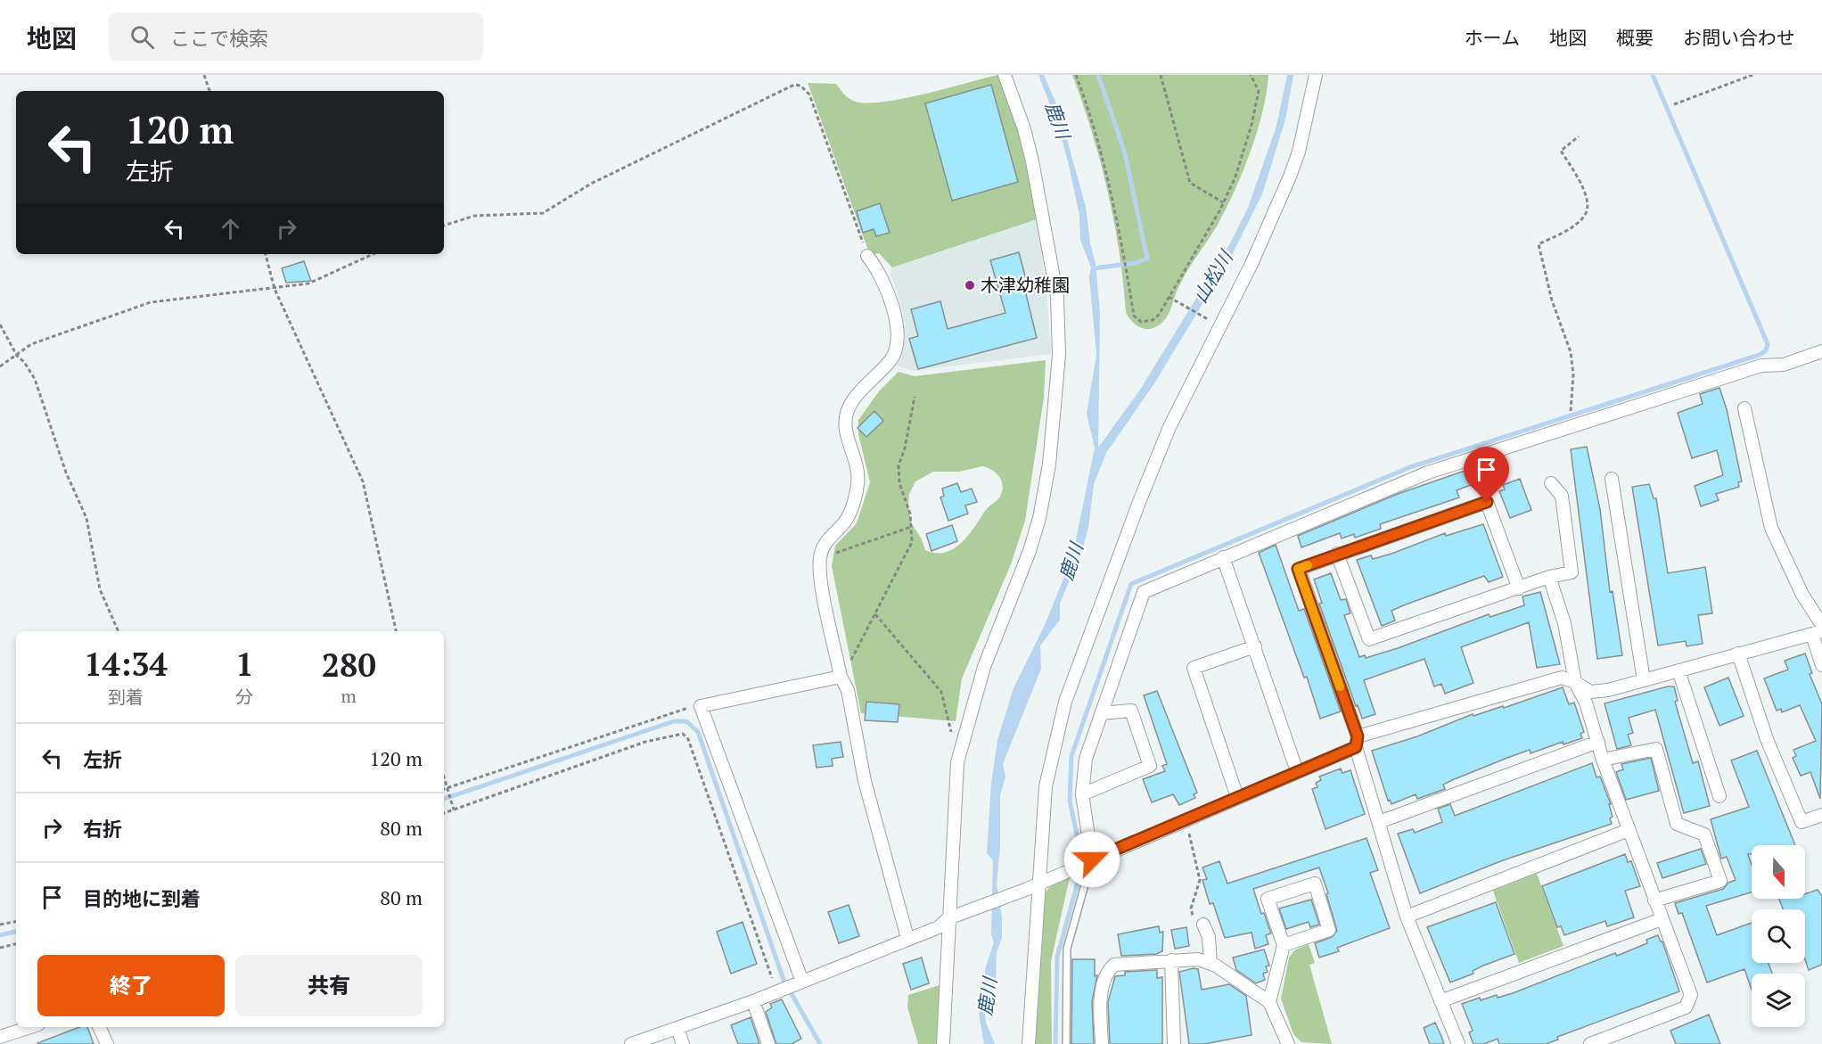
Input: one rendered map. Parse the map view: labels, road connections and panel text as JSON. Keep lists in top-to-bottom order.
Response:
{
  "water": ["鹿川", "山松川"],
  "places": ["木津幼稚園"],
  "north": "bottom",
  "page": {
    "header": "地図",
    "search": "ここで検索",
    "nav": [
      "ホーム",
      "地図",
      "概要",
      "お問い合わせ"
    ],
    "turn": ["120 m", "左折"],
    "eta": [
      "14:34",
      "到着",
      "1",
      "分",
      "280",
      "m"
    ],
    "list": [
      {
        "name": "左折",
        "value": "120 m"
      },
      {
        "name": "右折",
        "value": "80 m"
      },
      {
        "name": "目的地に到着",
        "value": "80 m"
      }
    ],
    "buttons": ["終了", "共有"]
  }
}
